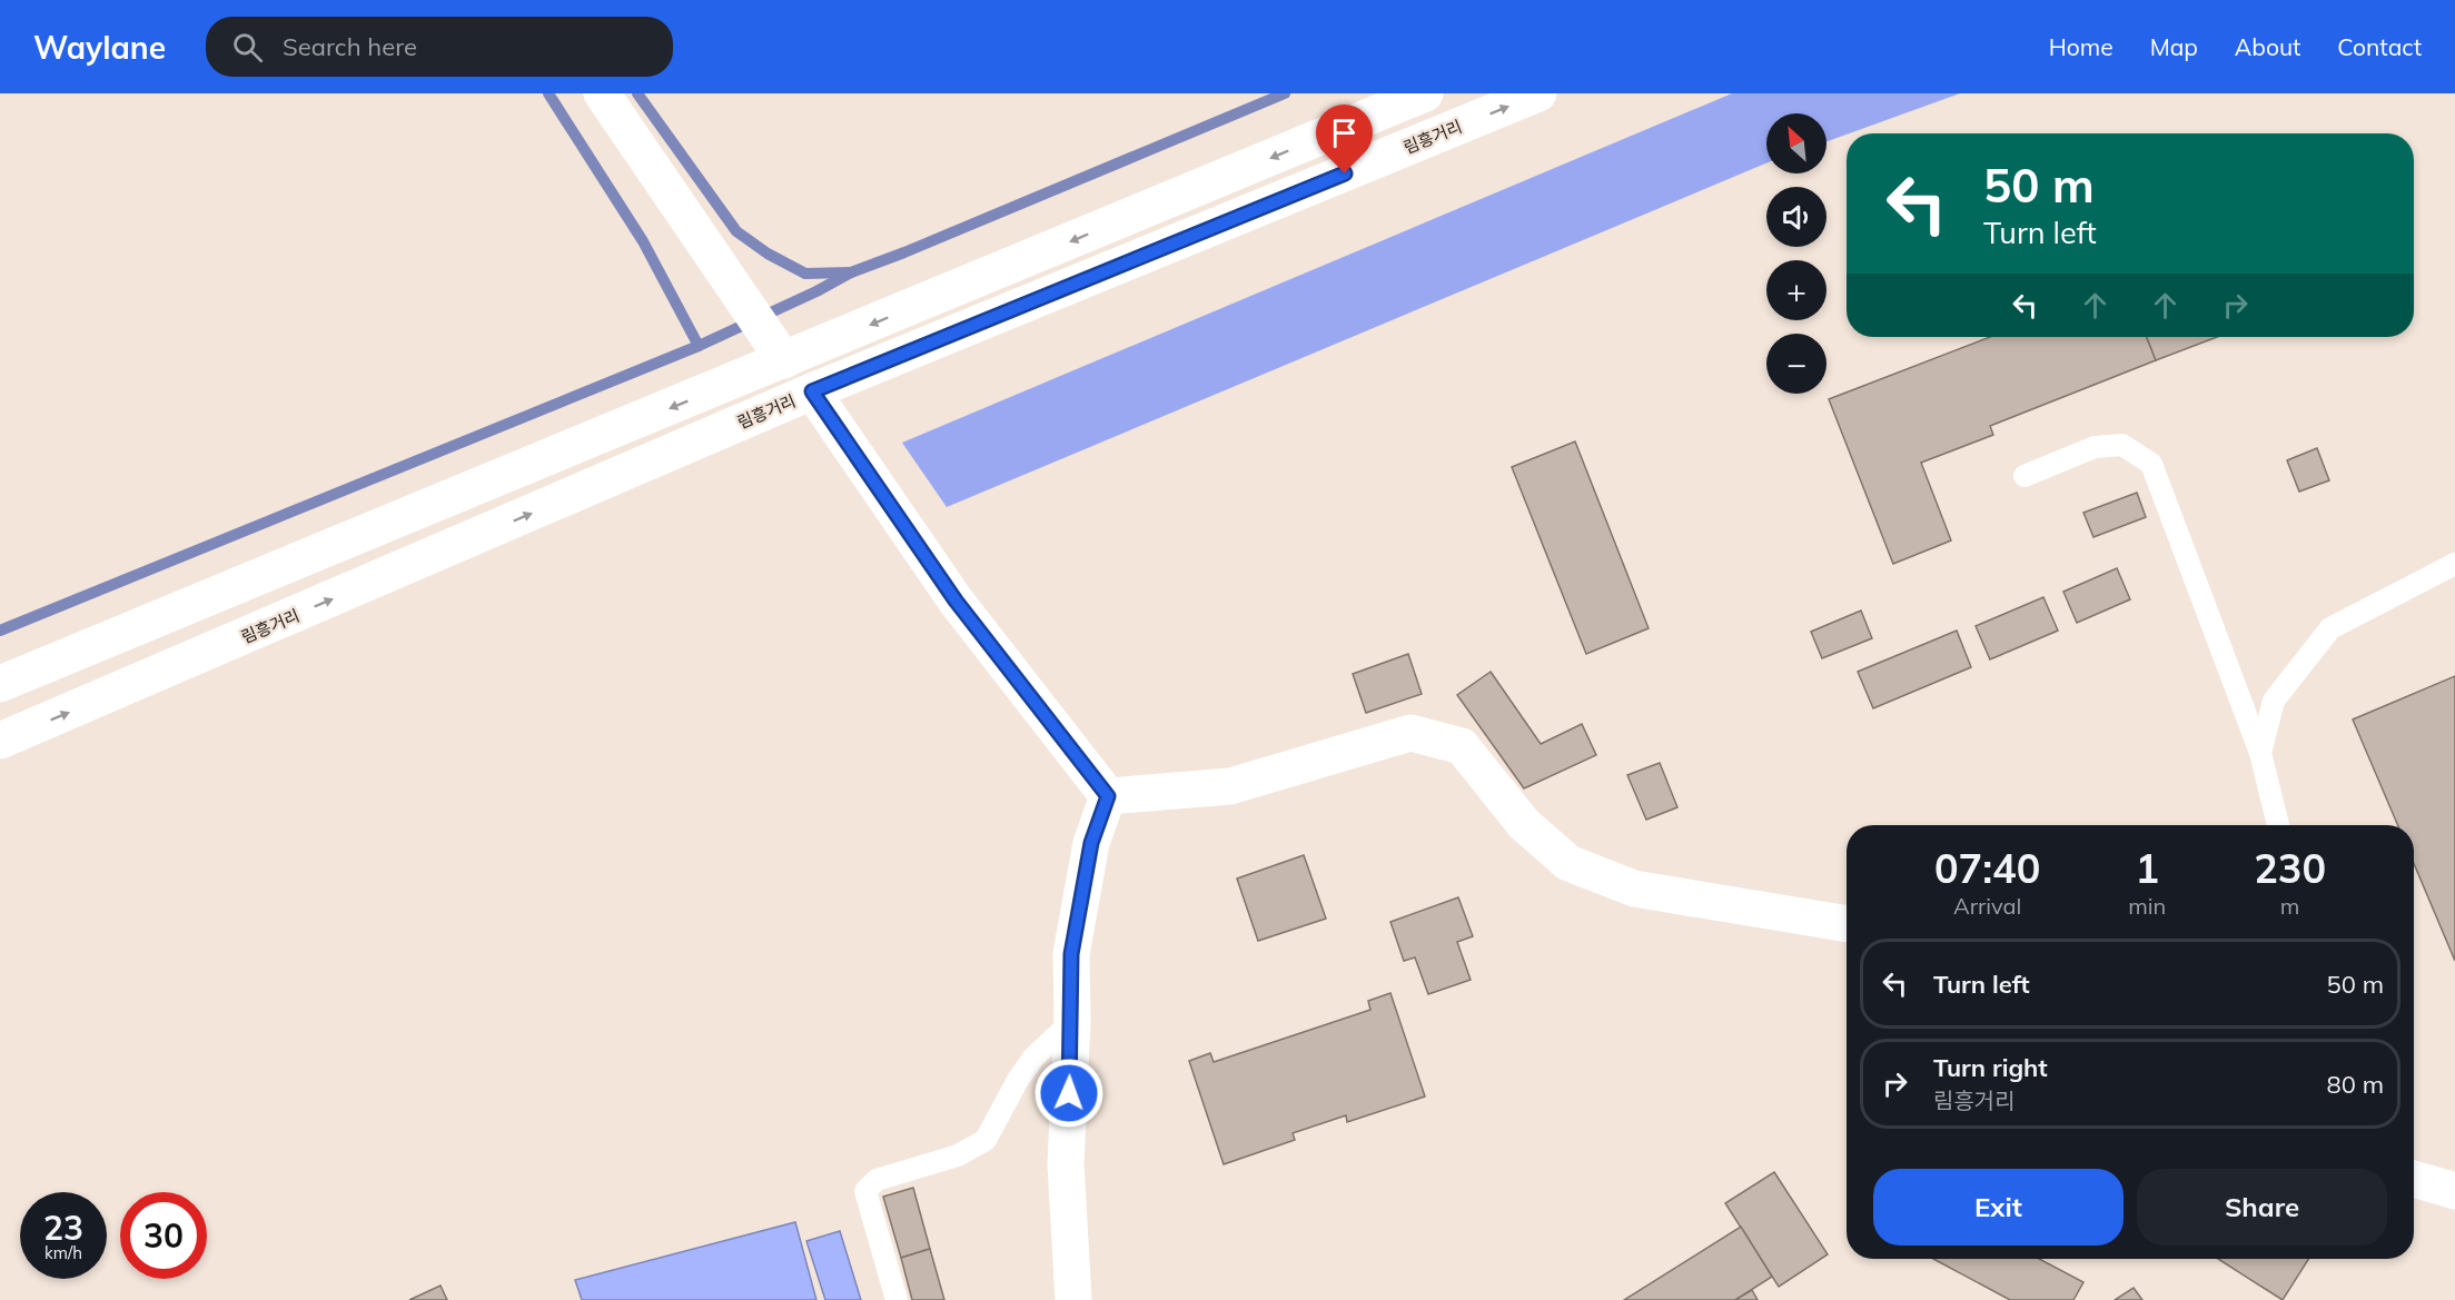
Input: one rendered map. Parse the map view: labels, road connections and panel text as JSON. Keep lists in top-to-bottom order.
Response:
{
  "streets": {
    "main road": ["림흥거리"]
  },
  "north": "top left",
  "page": {
    "header": "Waylane",
    "search": "Search here",
    "nav": [
      "Home",
      "Map",
      "About",
      "Contact"
    ],
    "map_buttons": ["+", "−"],
    "turn": ["50 m", "Turn left"],
    "eta": [
      "07:40",
      "Arrival",
      "1",
      "min",
      "230",
      "m"
    ],
    "list": [
      {
        "name": "Turn left",
        "value": "50 m"
      },
      {
        "name": "Turn right",
        "note": "림흥거리",
        "value": "80 m"
      }
    ],
    "buttons": ["Exit", "Share"],
    "speed": "23 km/h",
    "limit": "30"
  }
}
